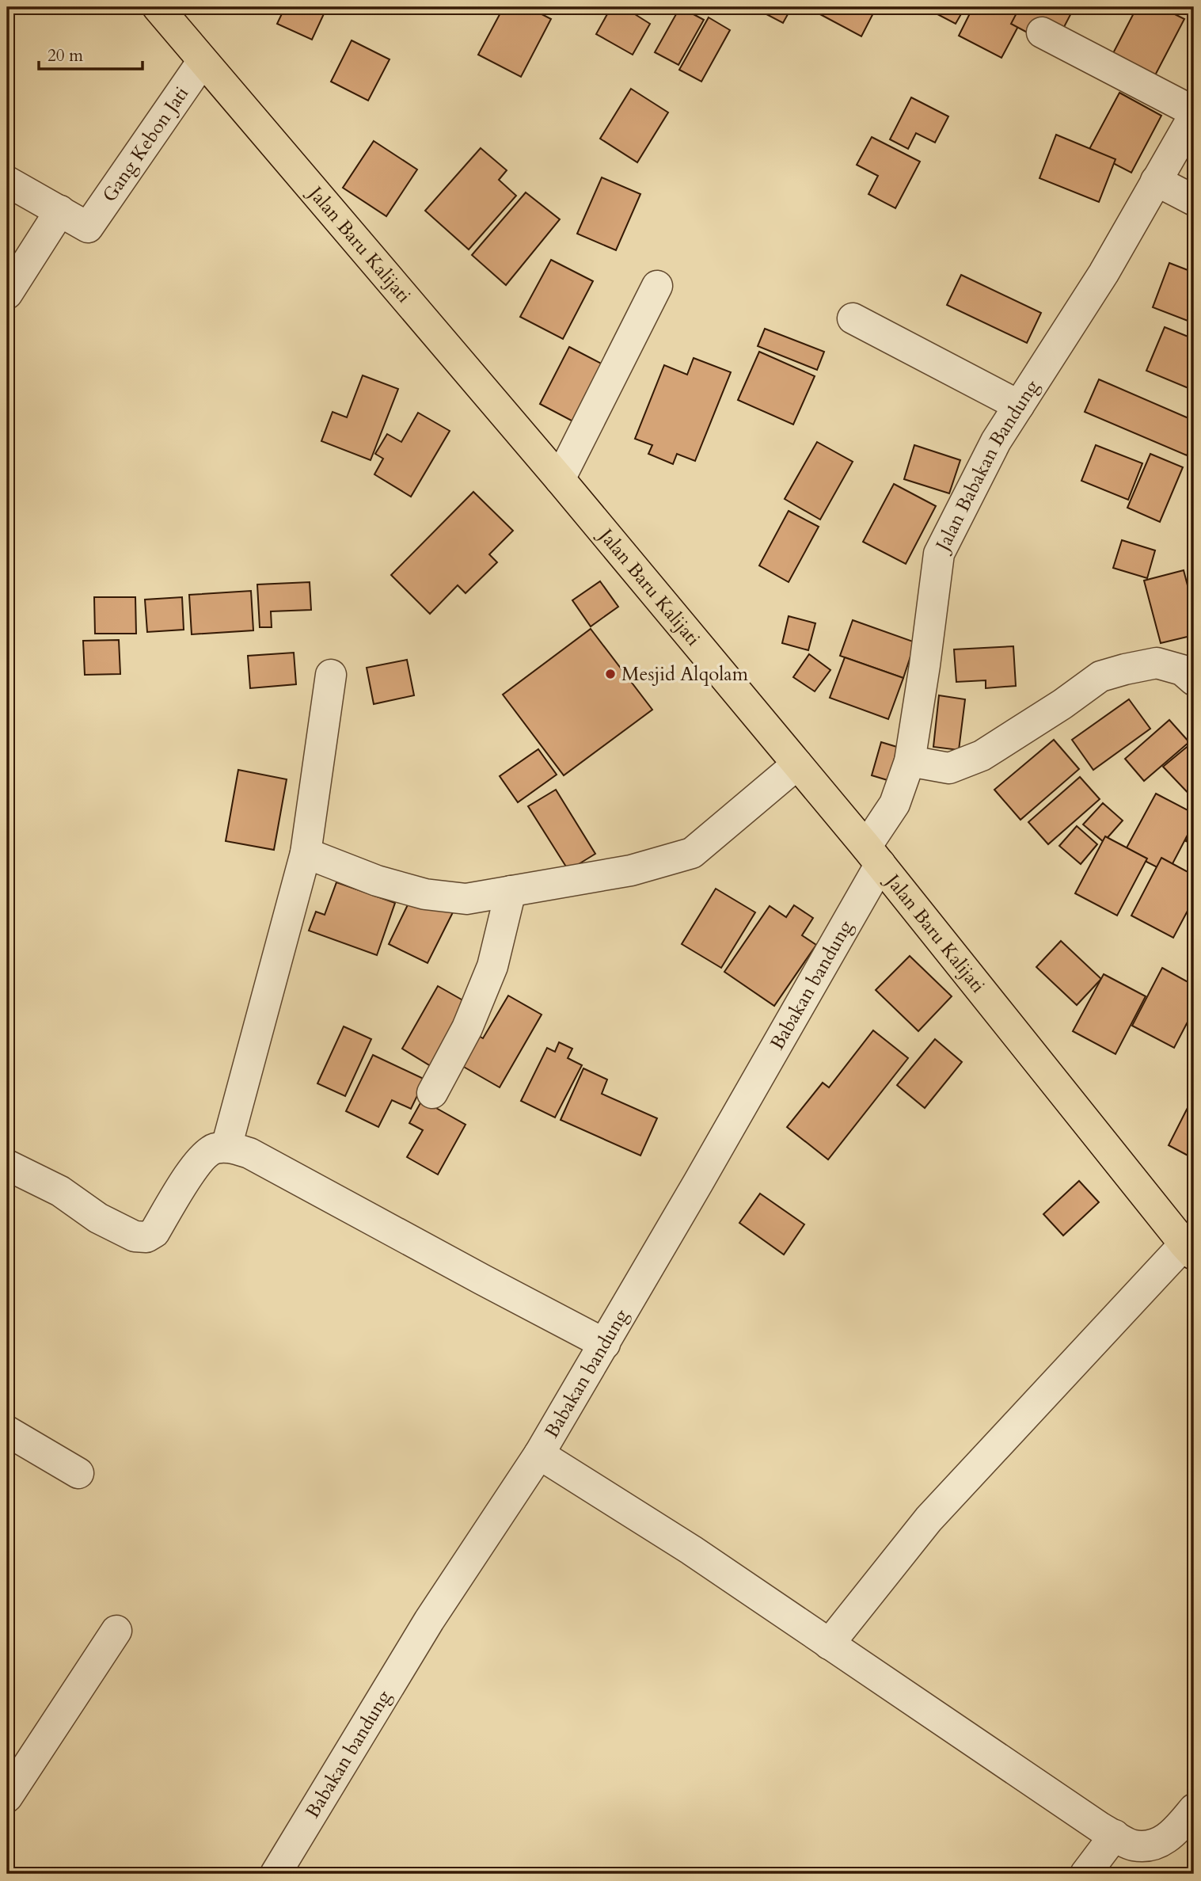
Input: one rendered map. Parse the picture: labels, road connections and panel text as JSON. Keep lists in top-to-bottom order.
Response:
{
  "streets": {
    "main road": ["Jalan Baru Kalijati"],
    "street": ["Gang Kebon Jati", "Jalan Babakan Bandung", "Babakan bandung"]
  },
  "crossings": [
    ["Gang Kebon Jati", "Jalan Baru Kalijati"],
    ["Jalan Baru Kalijati", "Jalan Babakan Bandung"],
    ["Jalan Baru Kalijati", "Babakan bandung"],
    ["Jalan Babakan Bandung", "Babakan bandung"]
  ],
  "places": ["Mesjid Alqolam"],
  "scale_bar": "20 m"
}
